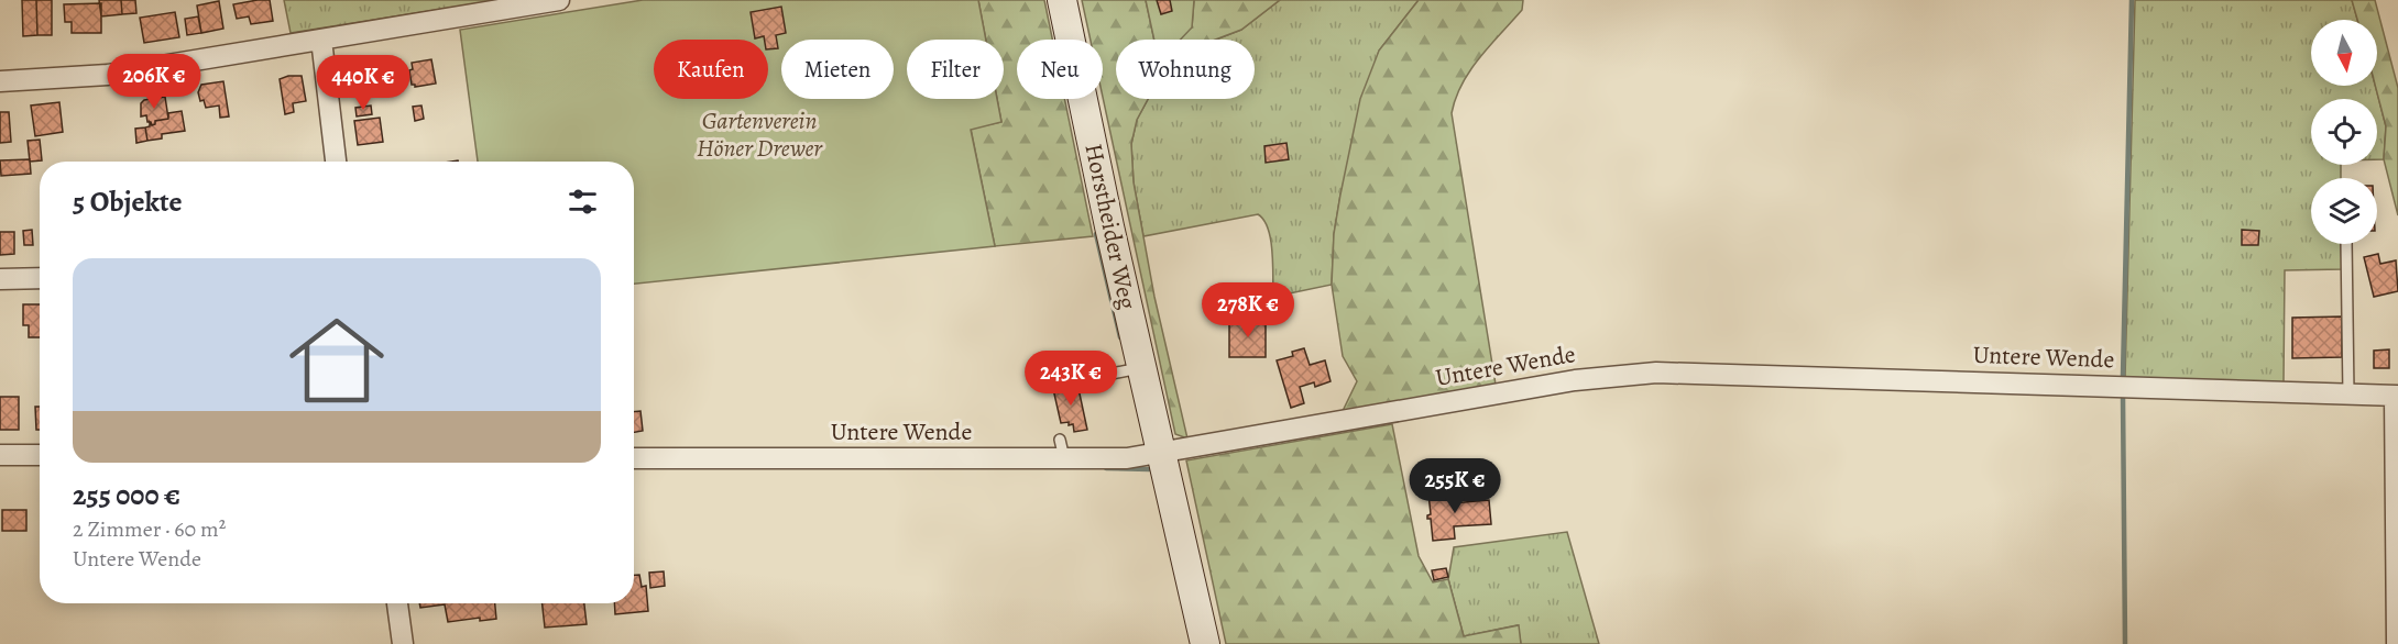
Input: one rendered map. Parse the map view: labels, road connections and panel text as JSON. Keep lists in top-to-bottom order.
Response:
{
  "streets": {
    "street": ["Horstheider Weg", "Untere Wende"]
  },
  "crossings": [
    ["Horstheider Weg", "Untere Wende"]
  ],
  "parks": ["Gartenverein Höner Drewer"],
  "north": "bottom",
  "page": {
    "chip": [
      "Kaufen",
      "Mieten",
      "Filter",
      "Neu",
      "Wohnung"
    ],
    "price": [
      "206K €",
      "440K €",
      "278K €",
      "243K €",
      "255K €"
    ],
    "heading": "5 Objekte",
    "list": [
      {
        "name": "255 000 €",
        "note": "2 Zimmer · 60 m² · Untere Wende"
      }
    ]
  }
}
